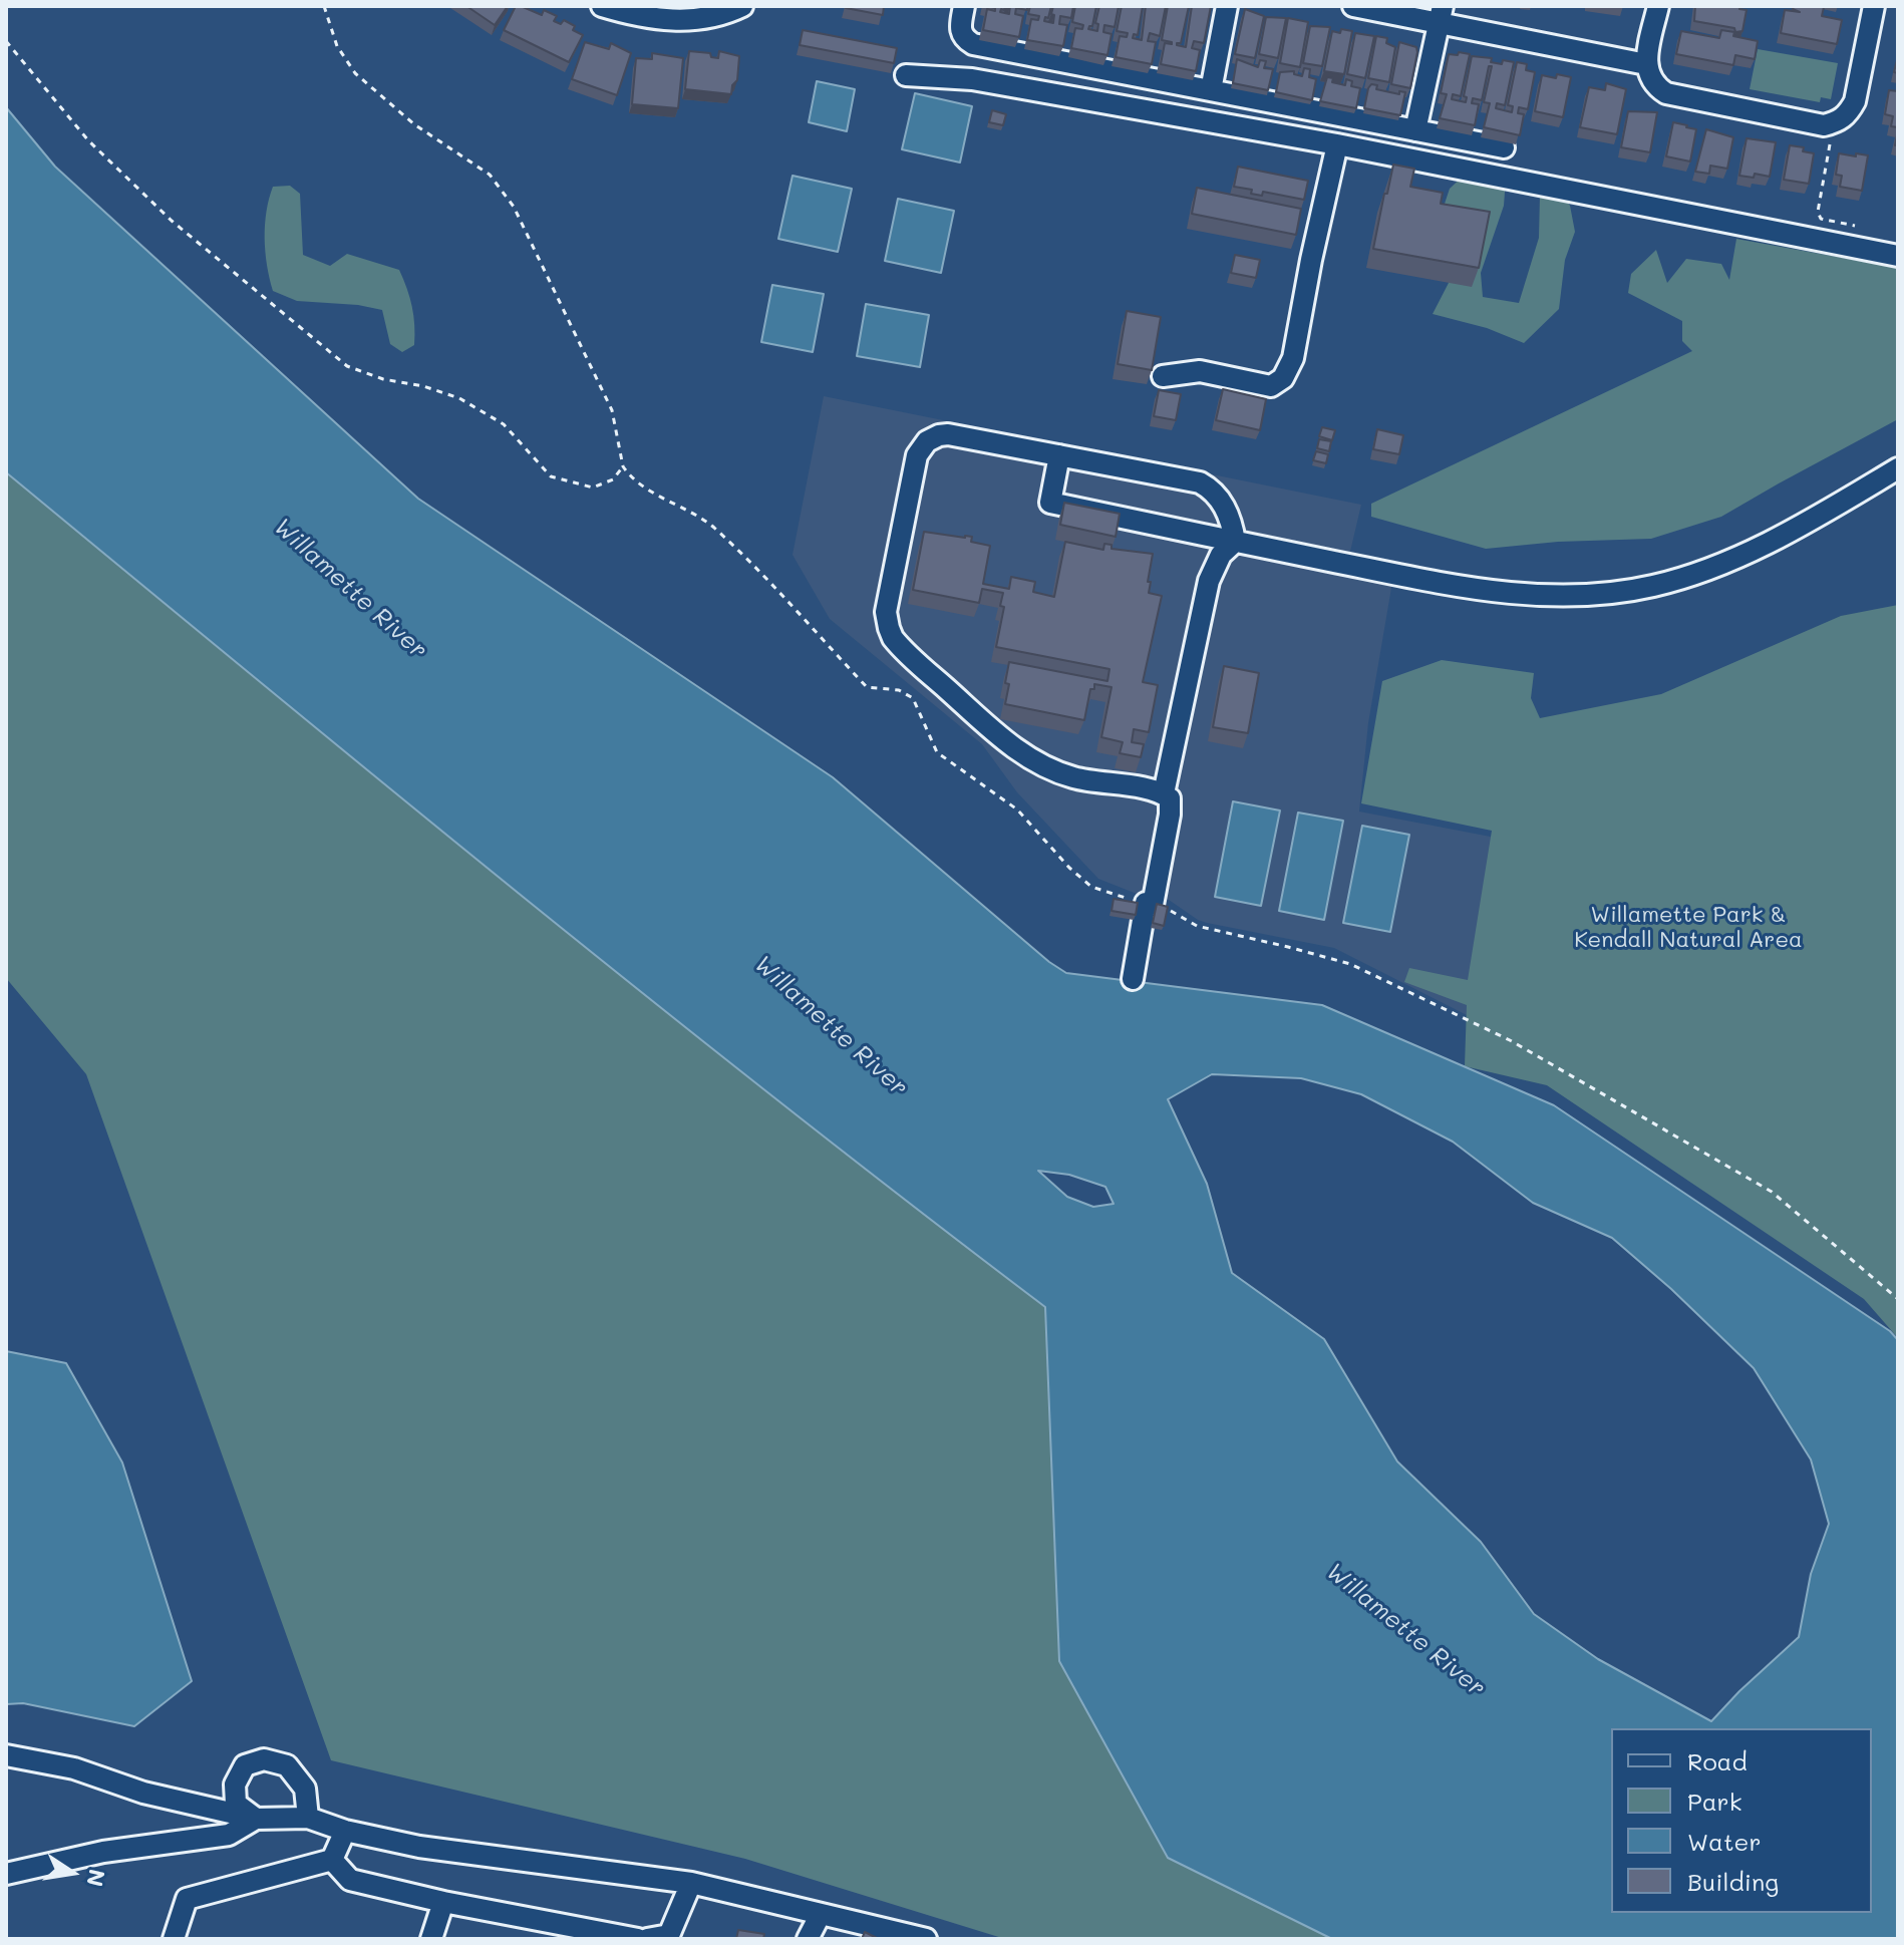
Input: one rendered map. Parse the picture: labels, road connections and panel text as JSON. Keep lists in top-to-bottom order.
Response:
{
  "water": ["Willamette River"],
  "parks": ["Willamette Park & Kendall Natural Area"],
  "legend": [
    "Road",
    "Park",
    "Water",
    "Building"
  ],
  "north": "right"
}
